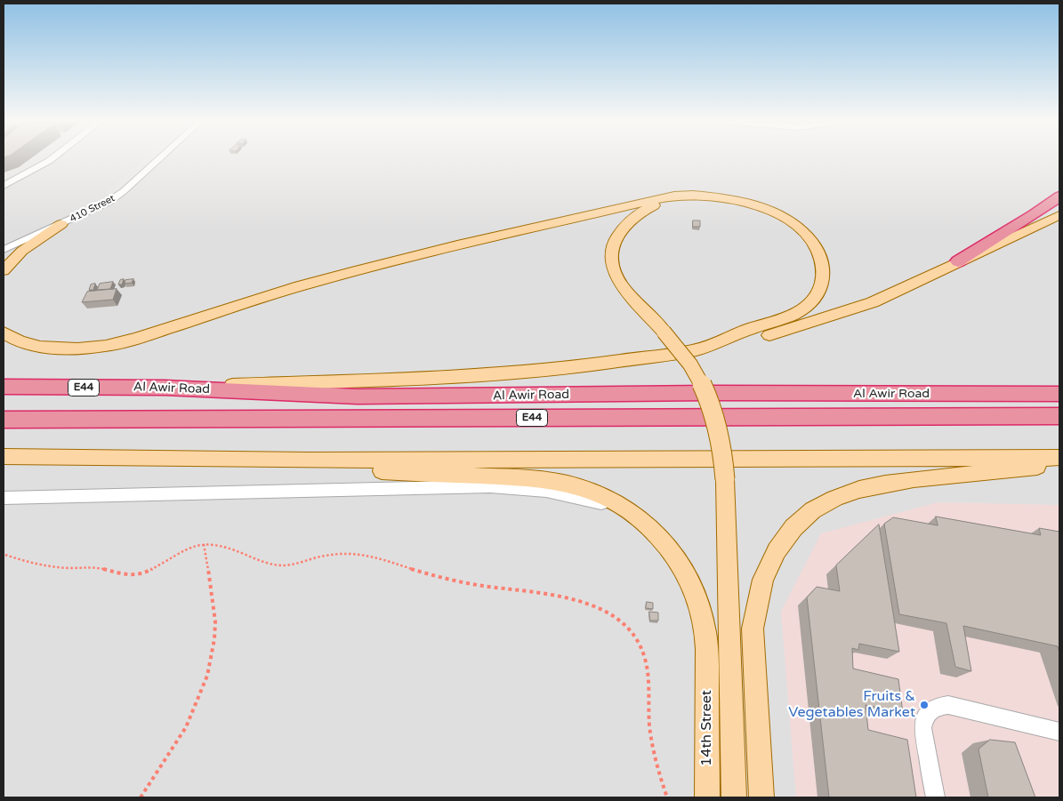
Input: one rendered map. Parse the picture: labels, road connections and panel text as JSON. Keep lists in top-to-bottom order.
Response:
{
  "streets": {
    "highway": ["E44", "Al Awir Road"],
    "main road": ["14th Street"],
    "street": ["410 Street"]
  },
  "places": ["Fruits & Vegetables Market"]
}
